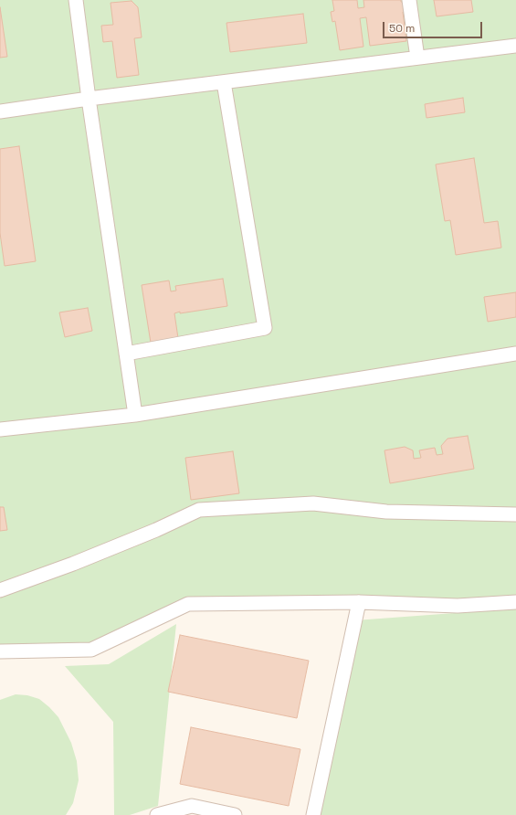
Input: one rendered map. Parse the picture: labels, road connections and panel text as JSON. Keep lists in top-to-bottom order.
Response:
{
  "scale_bar": "50 m"
}
